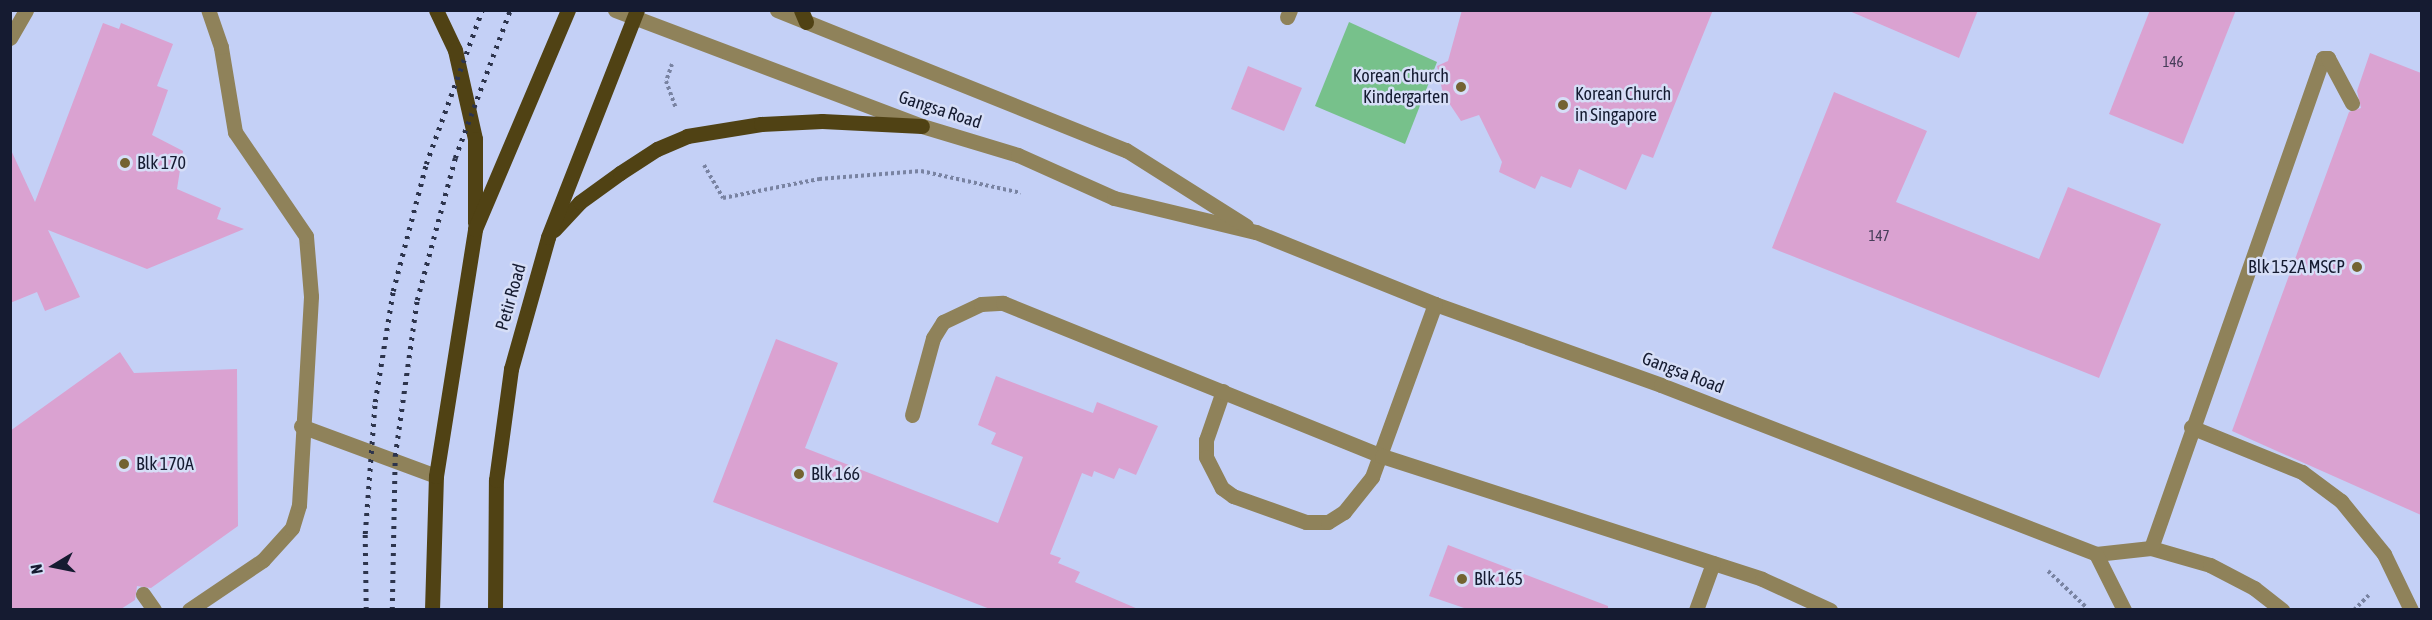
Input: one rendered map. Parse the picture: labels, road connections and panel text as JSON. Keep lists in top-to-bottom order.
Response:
{
  "streets": {
    "main road": ["Petir Road"],
    "street": ["Gangsa Road"]
  },
  "crossings": [
    ["Gangsa Road", "Petir Road"]
  ],
  "places": [
    "Korean Church Kindergarten",
    "Korean Church in Singapore",
    "Blk 170",
    "Blk 152A MSCP",
    "Blk 170A",
    "Blk 166",
    "Blk 165"
  ],
  "house_numbers": ["146", "147"],
  "north": "left"
}
